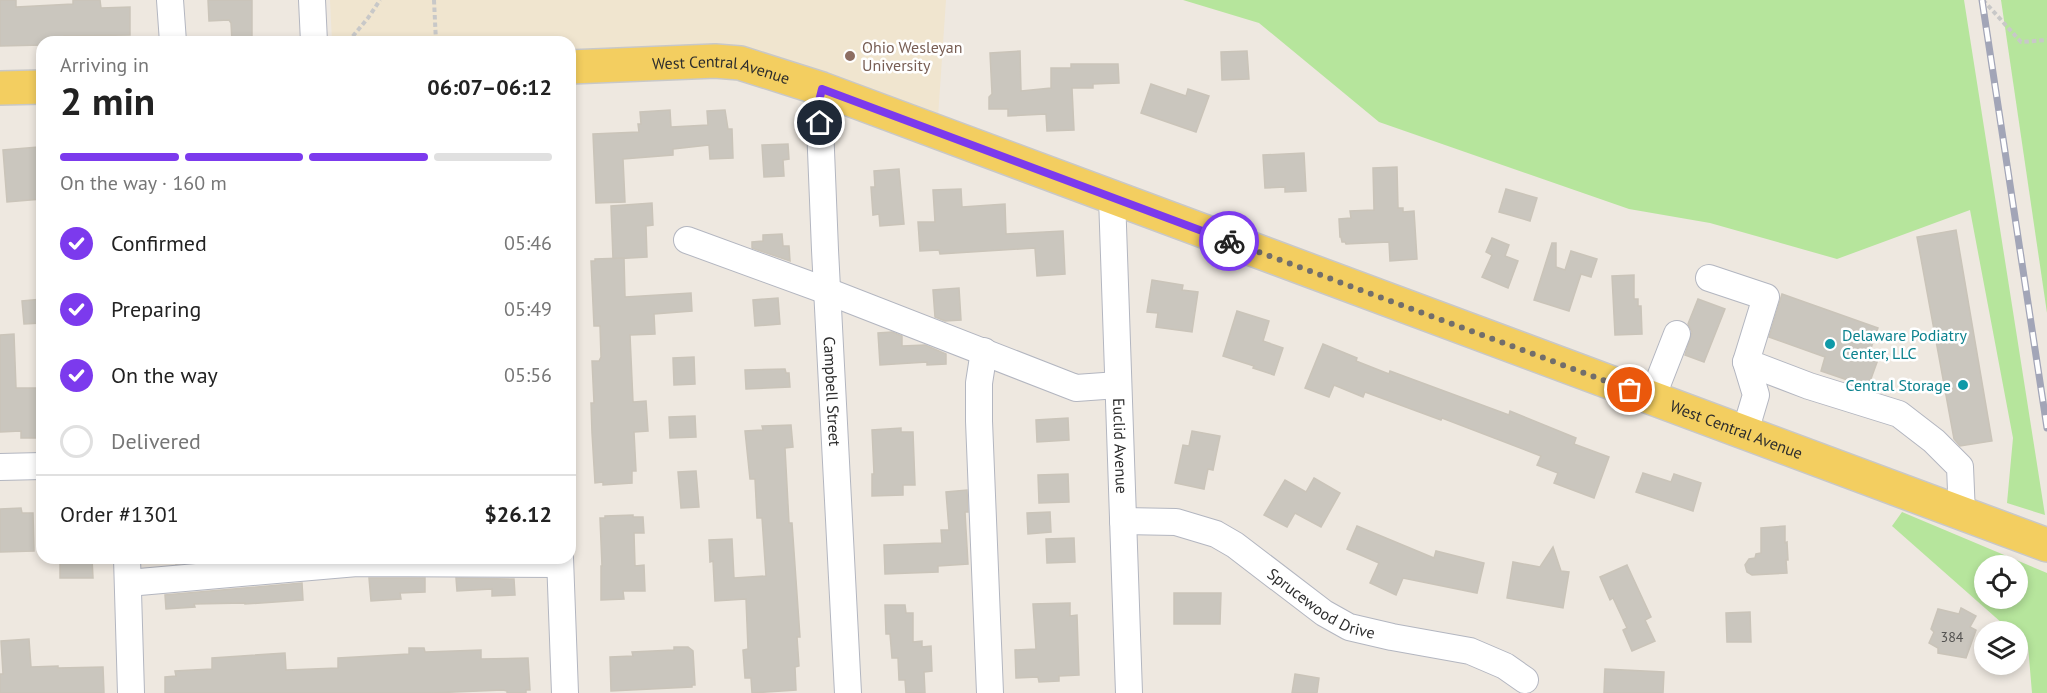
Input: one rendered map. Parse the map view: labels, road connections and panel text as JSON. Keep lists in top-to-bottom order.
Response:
{
  "streets": {
    "main road": ["West Central Avenue"],
    "street": ["Campbell Street", "Euclid Avenue", "Sprucewood Drive"]
  },
  "crossings": [
    ["West Central Avenue", "Campbell Street"],
    ["West Central Avenue", "Euclid Avenue"],
    ["Euclid Avenue", "Sprucewood Drive"]
  ],
  "places": ["Ohio Wesleyan University", "Delaware Podiatry Center, LLC", "Central Storage"],
  "house_numbers": ["384"],
  "page": {
    "heading": ["2 min", "Arriving in", "06:07–06:12"],
    "panel": ["Order #1301", "$26.12"],
    "bar": "On the way · 160 m",
    "list": [
      ["Confirmed", "05:46"],
      ["Preparing", "05:49"],
      ["On the way", "05:56"],
      "Delivered"
    ]
  }
}
